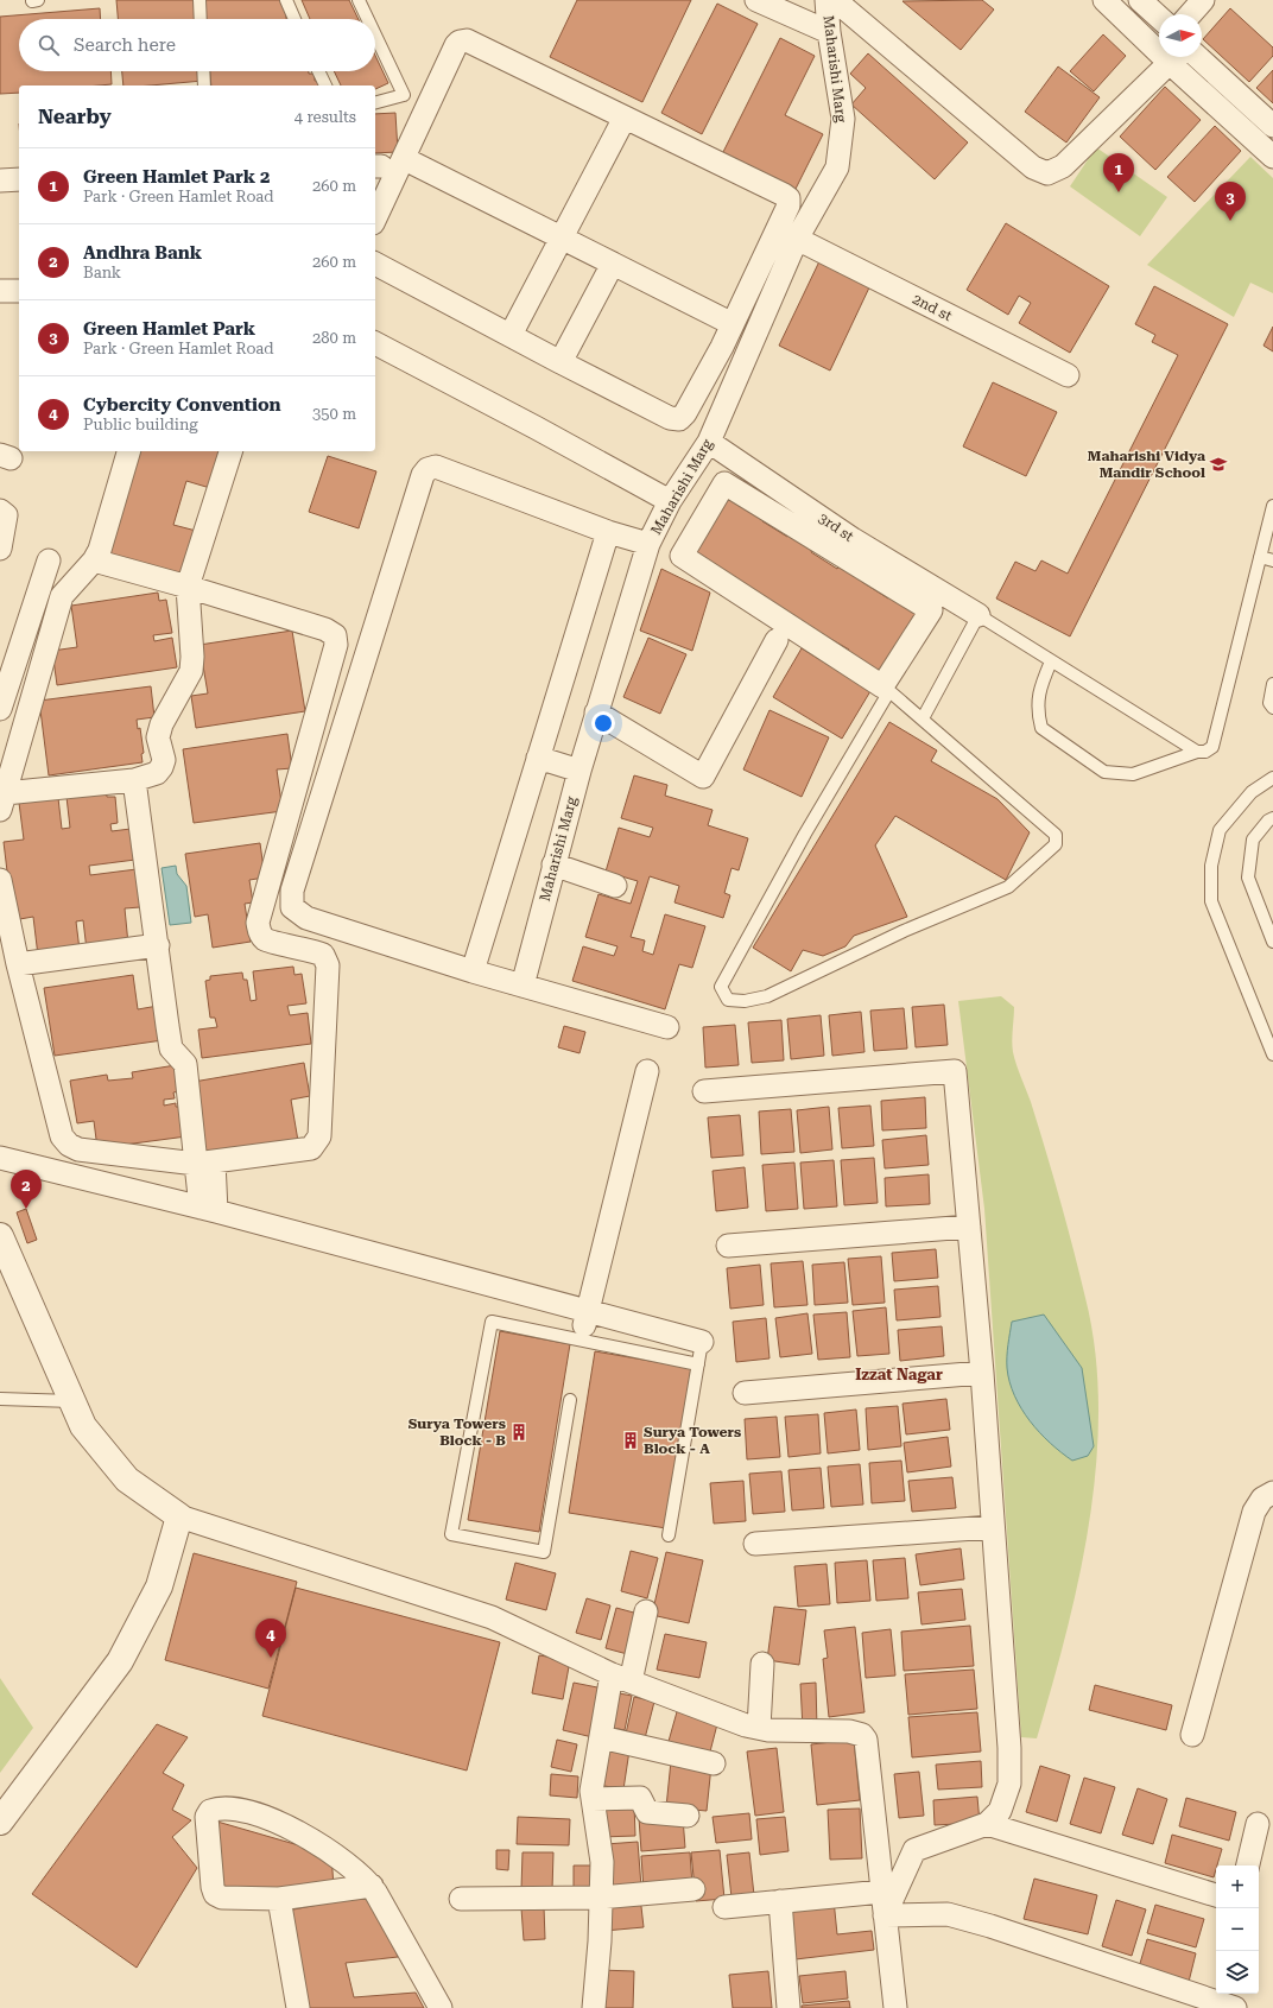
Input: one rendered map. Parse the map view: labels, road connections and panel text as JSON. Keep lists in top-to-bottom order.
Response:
{
  "streets": {
    "street": ["Maharishi Marg", "2nd st", "3rd st"]
  },
  "crossings": [
    ["Maharishi Marg", "2nd st"],
    ["Maharishi Marg", "3rd st"]
  ],
  "districts": ["Izzat Nagar"],
  "places": {
    "school or university": ["Maharishi Vidya Mandir School"],
    "building": ["Surya Towers Block - B", "Surya Towers Block - A"]
  },
  "north": "right",
  "page": {
    "search": "Search here",
    "heading": ["Nearby", "4 results"],
    "list": [
      {
        "mark": "1",
        "name": "Green Hamlet Park 2",
        "note": "Park · Green Hamlet Road",
        "value": "260 m"
      },
      {
        "mark": "2",
        "name": "Andhra Bank",
        "note": "Bank",
        "value": "260 m"
      },
      {
        "mark": "3",
        "name": "Green Hamlet Park",
        "note": "Park · Green Hamlet Road",
        "value": "280 m"
      },
      {
        "mark": "4",
        "name": "Cybercity Convention",
        "note": "Public building",
        "value": "350 m"
      }
    ],
    "pins": [
      "1",
      "3",
      "2",
      "4"
    ],
    "map_buttons": ["+", "−"]
  }
}
